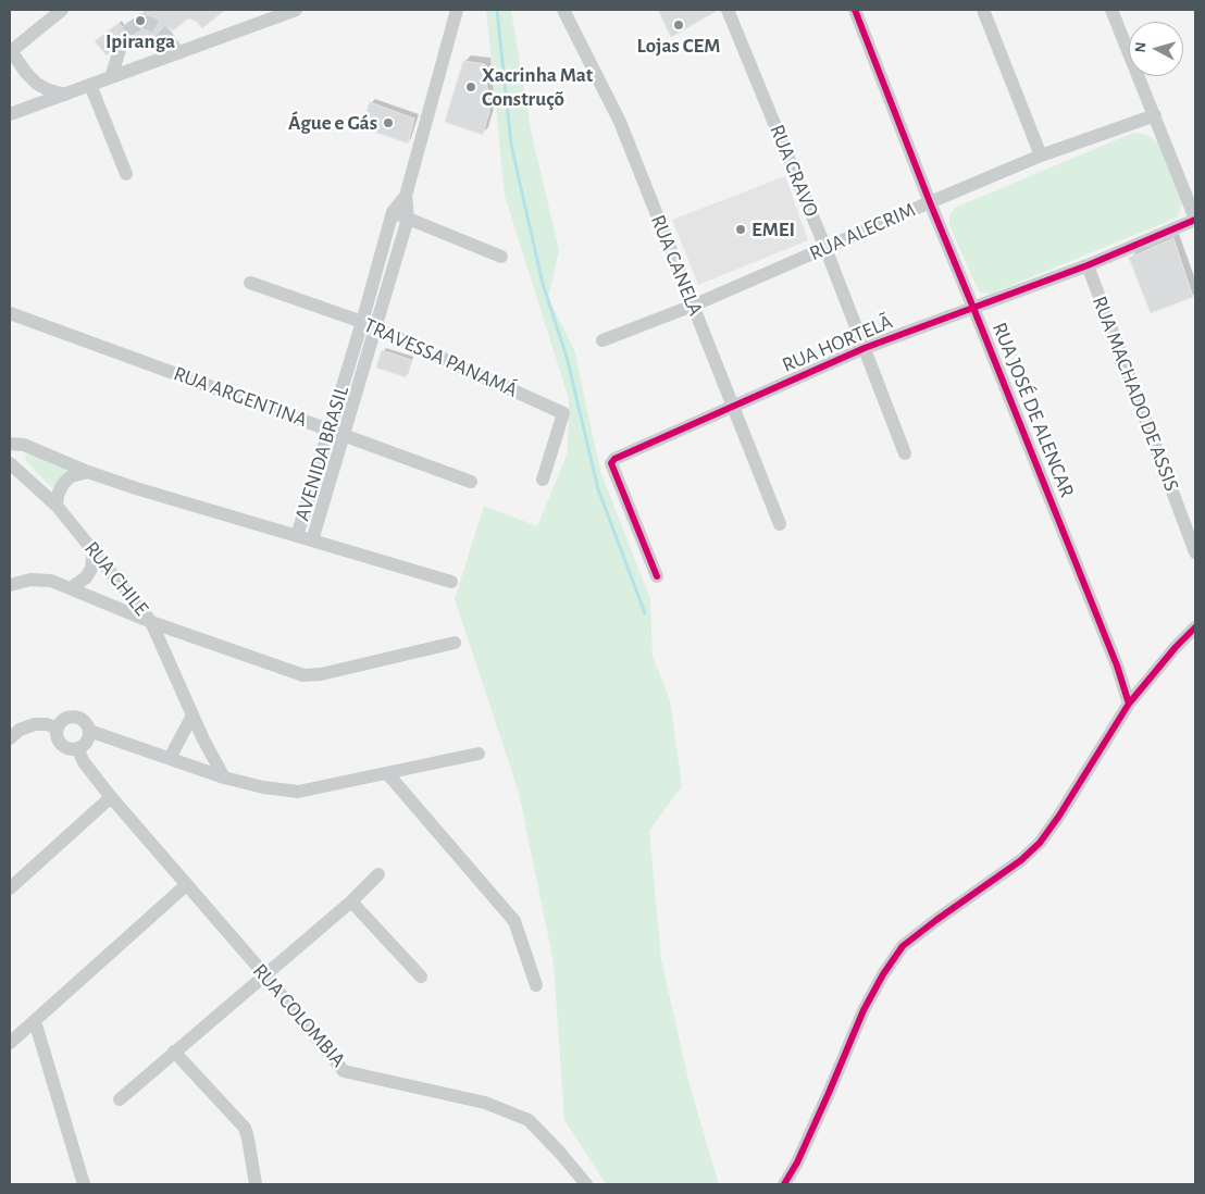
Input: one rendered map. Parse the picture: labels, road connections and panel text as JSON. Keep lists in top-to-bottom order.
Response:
{
  "streets": {
    "street": [
      "RUA CRAVO",
      "RUA ALECRIM",
      "RUA CANELA",
      "RUA HORTELÃ",
      "TRAVESSA PANAMÁ",
      "RUA MACHADO DE ASSIS",
      "RUA ARGENTINA",
      "RUA JOSÉ DE ALENCAR",
      "AVENIDA BRASIL",
      "RUA CHILE",
      "RUA COLOMBIA"
    ]
  },
  "crossings": [
    ["RUA CRAVO", "RUA ALECRIM"],
    ["RUA CRAVO", "RUA HORTELÃ"],
    ["RUA ALECRIM", "RUA CANELA"],
    ["RUA ALECRIM", "RUA JOSÉ DE ALENCAR"],
    ["RUA CANELA", "RUA HORTELÃ"],
    ["RUA HORTELÃ", "RUA MACHADO DE ASSIS"],
    ["RUA HORTELÃ", "RUA JOSÉ DE ALENCAR"],
    ["TRAVESSA PANAMÁ", "AVENIDA BRASIL"],
    ["RUA ARGENTINA", "AVENIDA BRASIL"]
  ],
  "places": [
    "Ipiranga",
    "Lojas CEM",
    "Xacrinha Mat Construçõ",
    "Águe e Gás",
    "EMEI"
  ],
  "north": "left"
}
